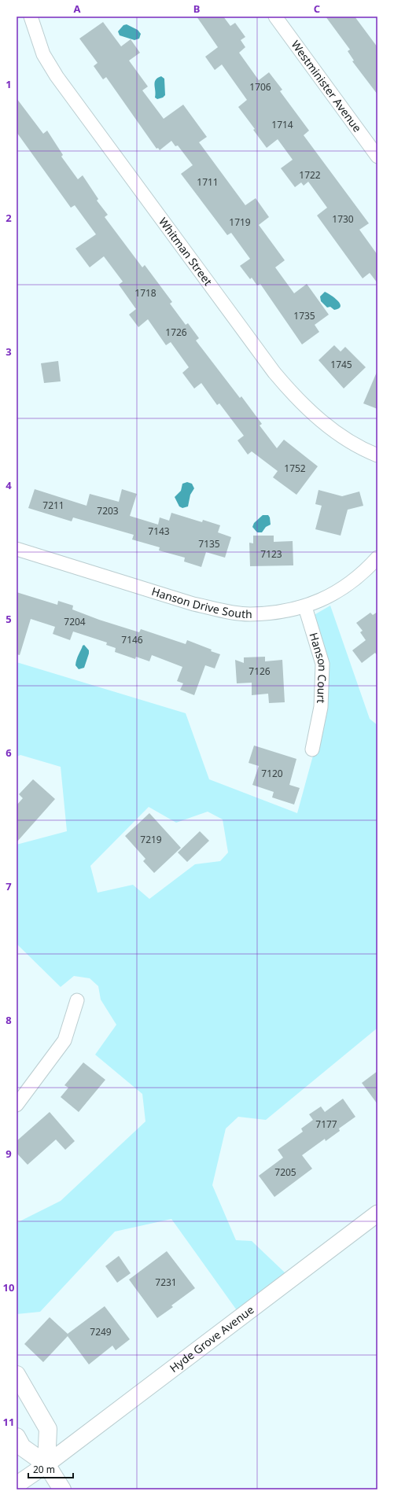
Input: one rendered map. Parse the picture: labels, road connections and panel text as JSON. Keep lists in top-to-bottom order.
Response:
{
  "streets": {
    "street": [
      "Westminister Avenue",
      "Whitman Street",
      "Hanson Drive South",
      "Hanson Court",
      "Hyde Grove Avenue"
    ]
  },
  "crossings": [
    ["Hanson Drive South", "Hanson Court"]
  ],
  "house_numbers": [
    "1706",
    "1714",
    "1722",
    "1711",
    "1730",
    "1719",
    "1718",
    "1735",
    "1726",
    "1745",
    "1752",
    "7211",
    "7203",
    "7143",
    "7135",
    "7123",
    "7204",
    "7146",
    "7126",
    "7120",
    "7219",
    "7177",
    "7205",
    "7231",
    "7249"
  ],
  "scale_bar": "20 m",
  "grid": {
    "columns": ["A", "B", "C"],
    "rows": [
      "1",
      "2",
      "3",
      "4",
      "5",
      "6",
      "7",
      "8",
      "9",
      "10",
      "11"
    ]
  }
}
